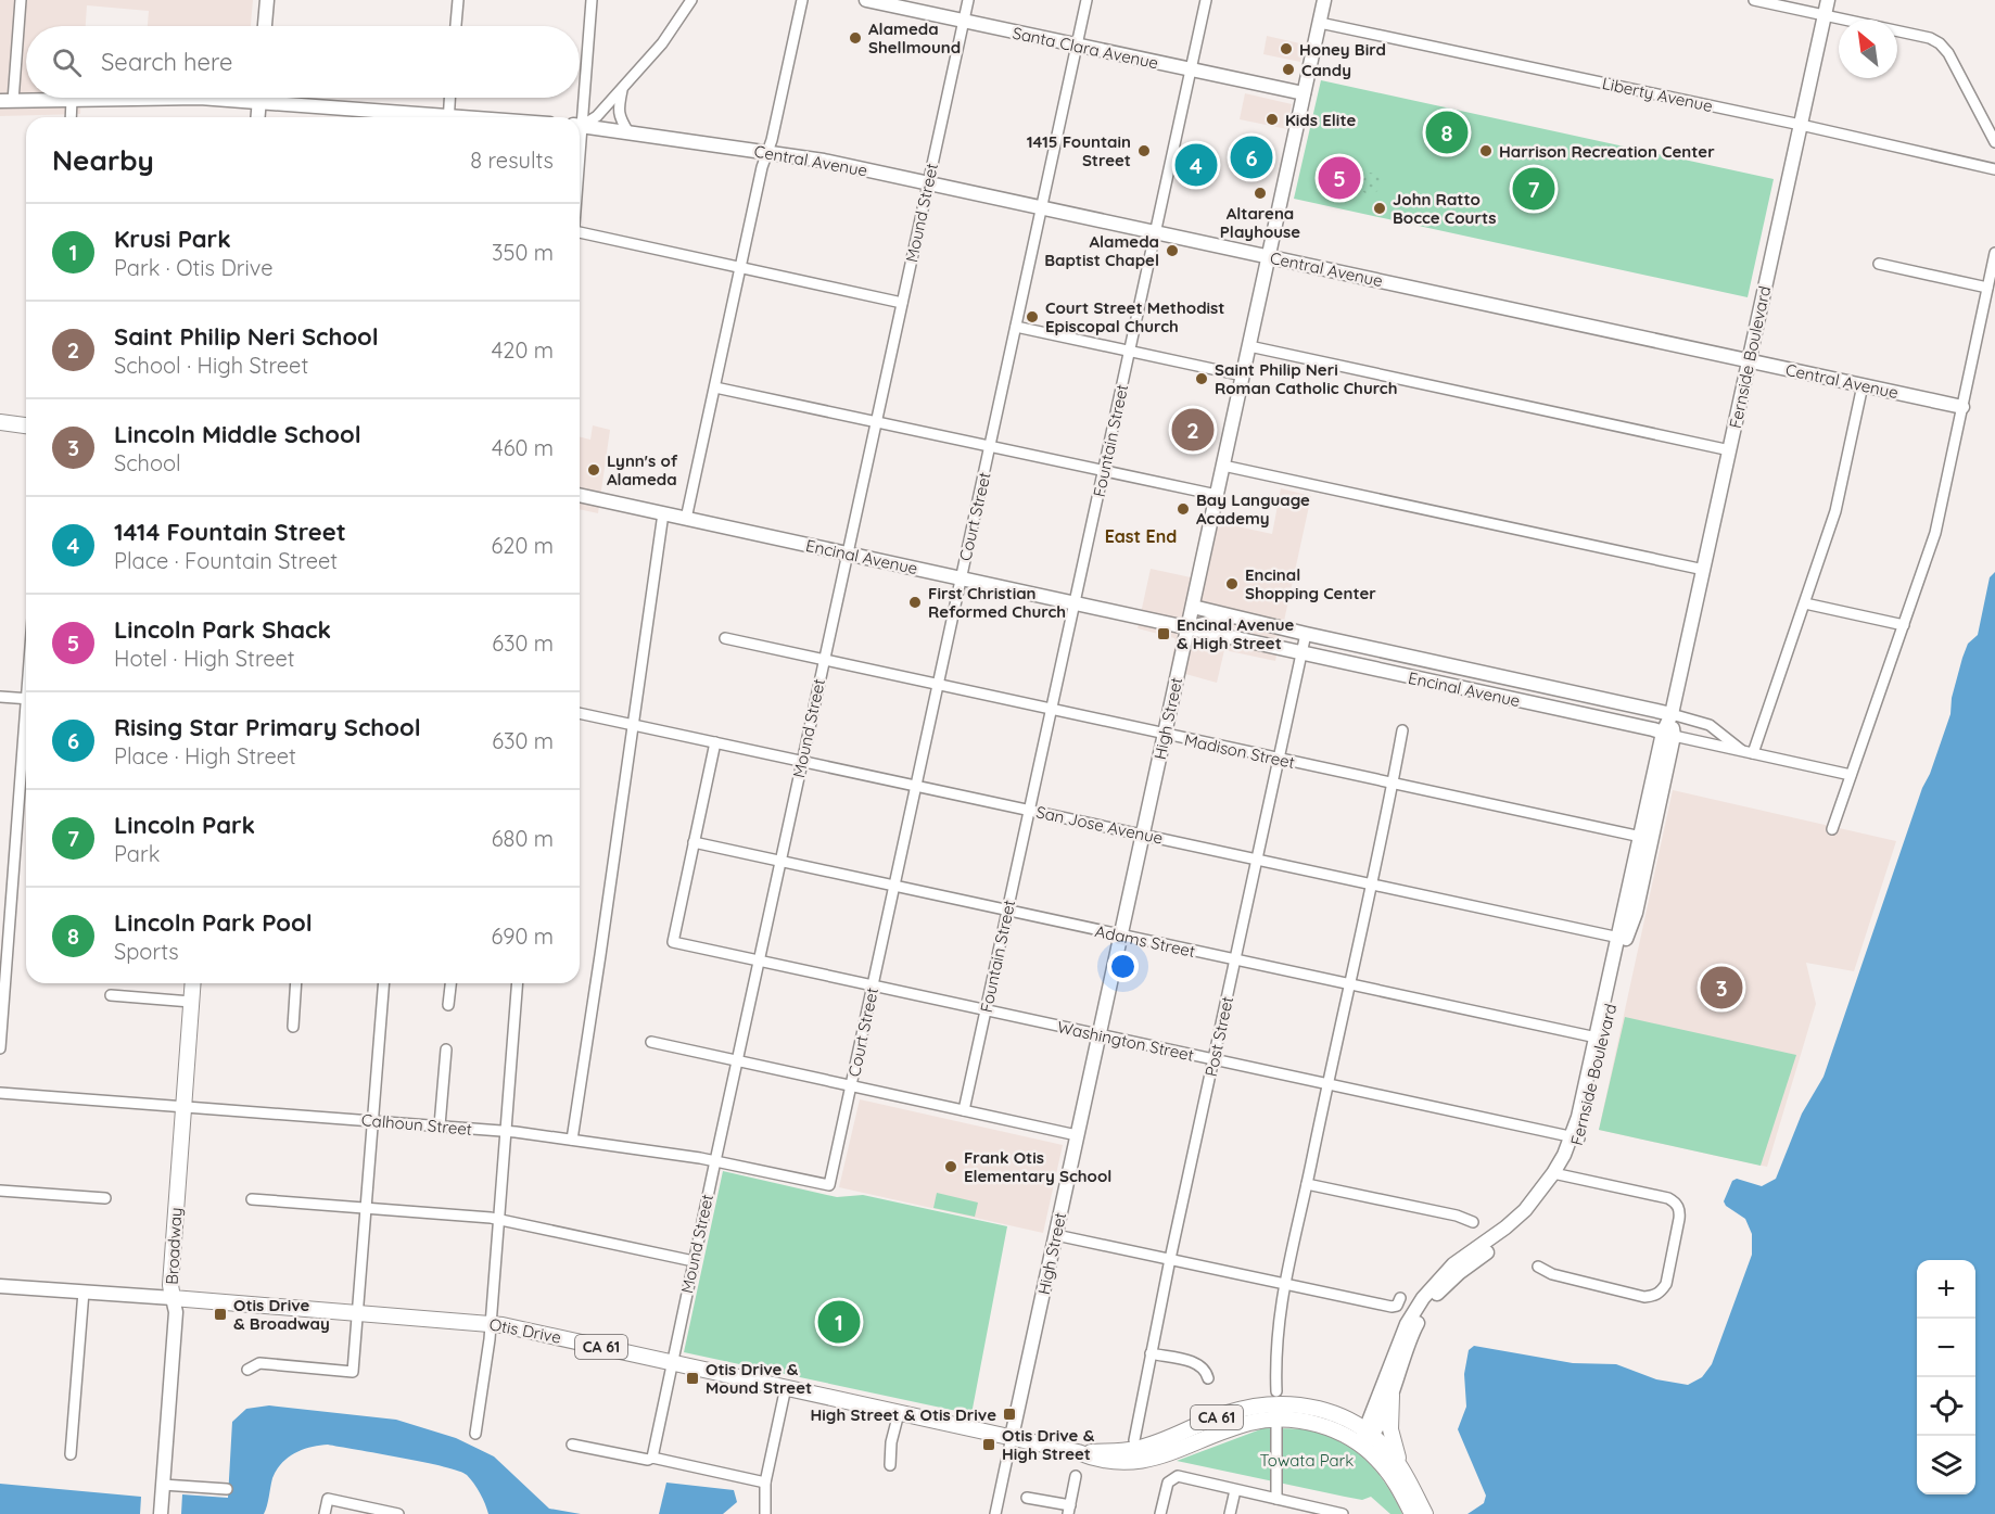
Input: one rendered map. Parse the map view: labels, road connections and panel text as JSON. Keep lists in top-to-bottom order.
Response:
{
  "streets": {
    "main road": [
      "Santa Clara Avenue",
      "Central Avenue",
      "Fernside Boulevard",
      "Encinal Avenue",
      "High Street",
      "Broadway",
      "Otis Drive",
      "CA 61"
    ],
    "street": [
      "Liberty Avenue",
      "Mound Street",
      "Fountain Street",
      "Court Street",
      "Madison Street",
      "San Jose Avenue",
      "Adams Street",
      "Post Street",
      "Washington Street",
      "Calhoun Street"
    ]
  },
  "crossings": [
    ["Santa Clara Avenue", "Mound Street"],
    ["Santa Clara Avenue", "Fountain Street"],
    ["Santa Clara Avenue", "Court Street"],
    ["Santa Clara Avenue", "High Street"],
    ["Liberty Avenue", "Fernside Boulevard"],
    ["Liberty Avenue", "High Street"],
    ["Central Avenue", "Mound Street"],
    ["Central Avenue", "Fernside Boulevard"],
    ["Central Avenue", "Fountain Street"],
    ["Central Avenue", "Court Street"],
    ["Central Avenue", "High Street"],
    ["Mound Street", "Encinal Avenue"],
    ["Mound Street", "Madison Street"],
    ["Mound Street", "San Jose Avenue"],
    ["Mound Street", "Adams Street"],
    ["Mound Street", "Washington Street"],
    ["Mound Street", "Calhoun Street"],
    ["Mound Street", "Otis Drive"],
    ["Fernside Boulevard", "Encinal Avenue"],
    ["Fernside Boulevard", "Madison Street"],
    ["Fernside Boulevard", "San Jose Avenue"],
    ["Fernside Boulevard", "Adams Street"],
    ["Fernside Boulevard", "Washington Street"],
    ["Fernside Boulevard", "Otis Drive"],
    ["Fountain Street", "Encinal Avenue"],
    ["Fountain Street", "Madison Street"],
    ["Fountain Street", "San Jose Avenue"],
    ["Fountain Street", "Adams Street"],
    ["Fountain Street", "Washington Street"],
    ["Court Street", "Encinal Avenue"],
    ["Court Street", "Madison Street"],
    ["Court Street", "San Jose Avenue"],
    ["Court Street", "Adams Street"],
    ["Court Street", "Washington Street"],
    ["Court Street", "Calhoun Street"],
    ["Encinal Avenue", "High Street"],
    ["Encinal Avenue", "Post Street"],
    ["High Street", "Madison Street"],
    ["High Street", "San Jose Avenue"],
    ["High Street", "Adams Street"],
    ["High Street", "Washington Street"],
    ["High Street", "Otis Drive"],
    ["Madison Street", "Post Street"],
    ["San Jose Avenue", "Post Street"],
    ["Adams Street", "Post Street"],
    ["Adams Street", "Washington Street"],
    ["Post Street", "Washington Street"],
    ["Calhoun Street", "Broadway"],
    ["Broadway", "Otis Drive"]
  ],
  "districts": ["East End"],
  "parks": ["Towata Park"],
  "places": {
    "other": [
      "Alameda Shellmound",
      "Honey Bird",
      "Candy",
      "Kids Elite",
      "1415 Fountain Street",
      "Harrison Recreation Center",
      "Altarena Playhouse",
      "John Ratto Bocce Courts",
      "Alameda Baptist Chapel",
      "Court Street Methodist Episcopal Church",
      "Saint Philip Neri Roman Catholic Church",
      "Lynn's of Alameda",
      "Bay Language Academy",
      "Encinal Shopping Center",
      "First Christian Reformed Church",
      "Frank Otis Elementary School"
    ],
    "transit": [
      "Encinal Avenue & High Street",
      "Otis Drive & Broadway",
      "Otis Drive & Mound Street",
      "High Street & Otis Drive",
      "Otis Drive & High Street"
    ]
  },
  "north": "top left",
  "page": {
    "search": "Search here",
    "pins": [
      "8",
      "6",
      "4",
      "5",
      "7",
      "2",
      "3",
      "1"
    ],
    "heading": ["Nearby", "8 results"],
    "list": [
      {
        "mark": "1",
        "name": "Krusi Park",
        "note": "Park · Otis Drive",
        "value": "350 m"
      },
      {
        "mark": "2",
        "name": "Saint Philip Neri School",
        "note": "School · High Street",
        "value": "420 m"
      },
      {
        "mark": "3",
        "name": "Lincoln Middle School",
        "note": "School",
        "value": "460 m"
      },
      {
        "mark": "4",
        "name": "1414 Fountain Street",
        "note": "Place · Fountain Street",
        "value": "620 m"
      },
      {
        "mark": "5",
        "name": "Lincoln Park Shack",
        "note": "Hotel · High Street",
        "value": "630 m"
      },
      {
        "mark": "6",
        "name": "Rising Star Primary School",
        "note": "Place · High Street",
        "value": "630 m"
      },
      {
        "mark": "7",
        "name": "Lincoln Park",
        "note": "Park",
        "value": "680 m"
      },
      {
        "mark": "8",
        "name": "Lincoln Park Pool",
        "note": "Sports",
        "value": "690 m"
      }
    ],
    "map_buttons": ["+", "−"]
  }
}
